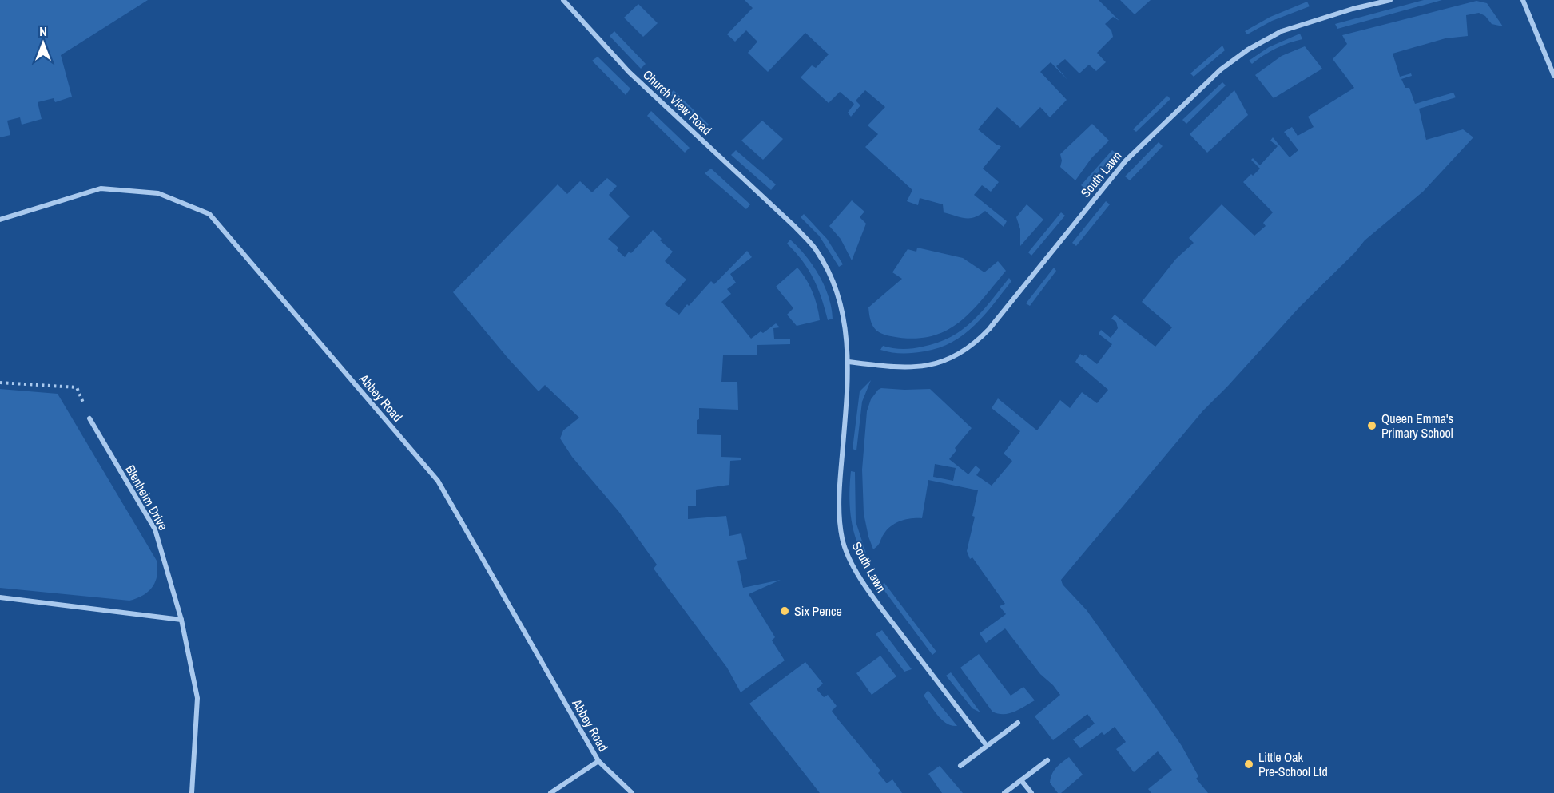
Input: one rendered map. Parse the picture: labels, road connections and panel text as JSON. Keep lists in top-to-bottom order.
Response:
{
  "streets": {
    "street": [
      "Church View Road",
      "South Lawn",
      "Abbey Road",
      "Blenheim Drive"
    ]
  },
  "crossings": [
    ["Church View Road", "South Lawn"]
  ],
  "places": ["Queen Emma's Primary School", "Six Pence", "Little Oak Pre-School Ltd"],
  "north": "top"
}
